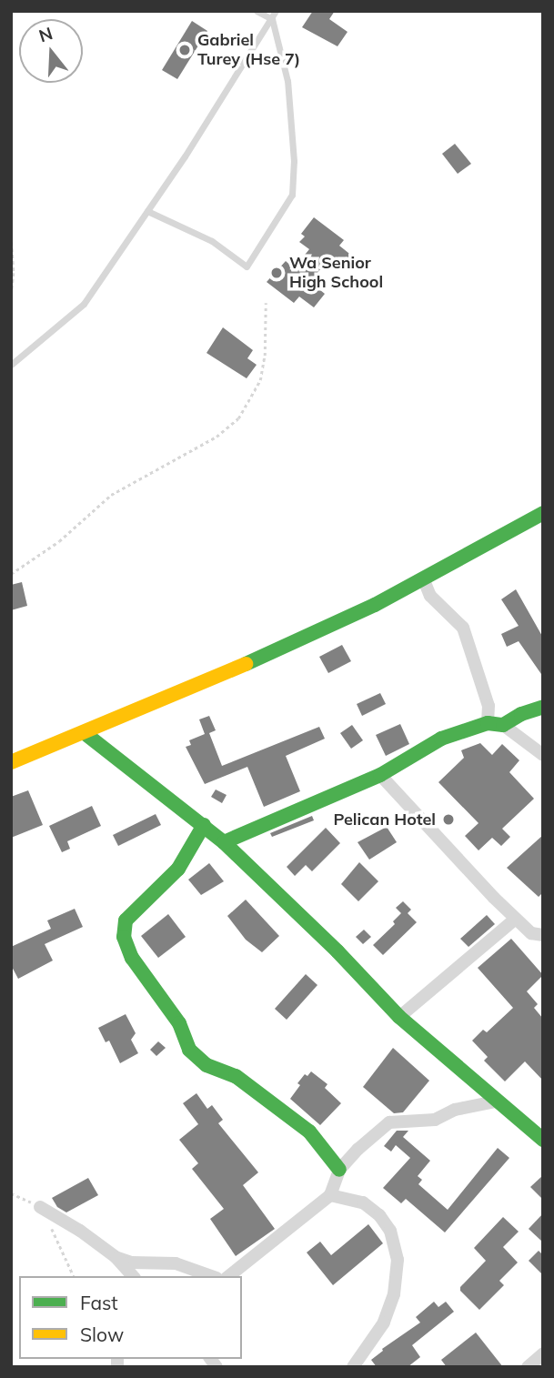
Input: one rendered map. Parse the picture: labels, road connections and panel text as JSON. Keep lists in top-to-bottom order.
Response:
{
  "places": ["Gabriel Turey (Hse 7)", "Wa Senior High School", "Pelican Hotel"],
  "legend": ["Fast", "Slow"],
  "north": "top"
}
